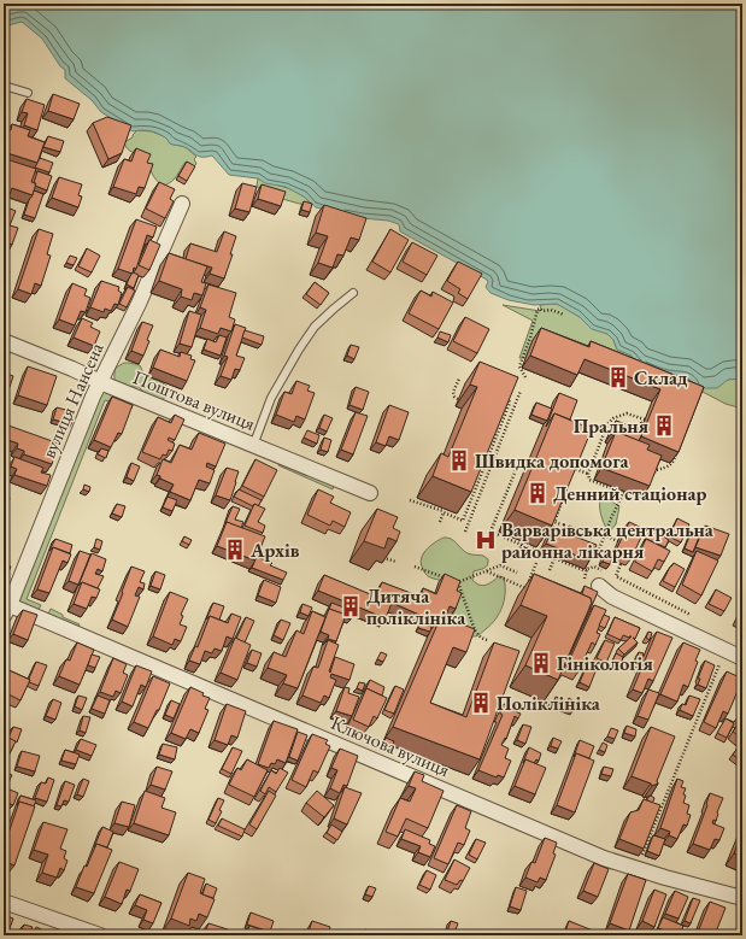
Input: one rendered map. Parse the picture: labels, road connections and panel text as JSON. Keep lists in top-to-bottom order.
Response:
{
  "streets": {
    "street": ["вулиця Нансена", "Поштова вулиця", "Ключова вулиця"]
  },
  "crossings": [
    ["вулиця Нансена", "Поштова вулиця"],
    ["вулиця Нансена", "Ключова вулиця"]
  ],
  "places": {
    "building": [
      "Склад",
      "Пральня",
      "Швидка допомога",
      "Денний стаціонар",
      "Архів",
      "Дитяча поліклініка",
      "Гінікологія",
      "Поліклініка"
    ],
    "hospital": ["Варварівська центральна районна лікарня"]
  }
}
